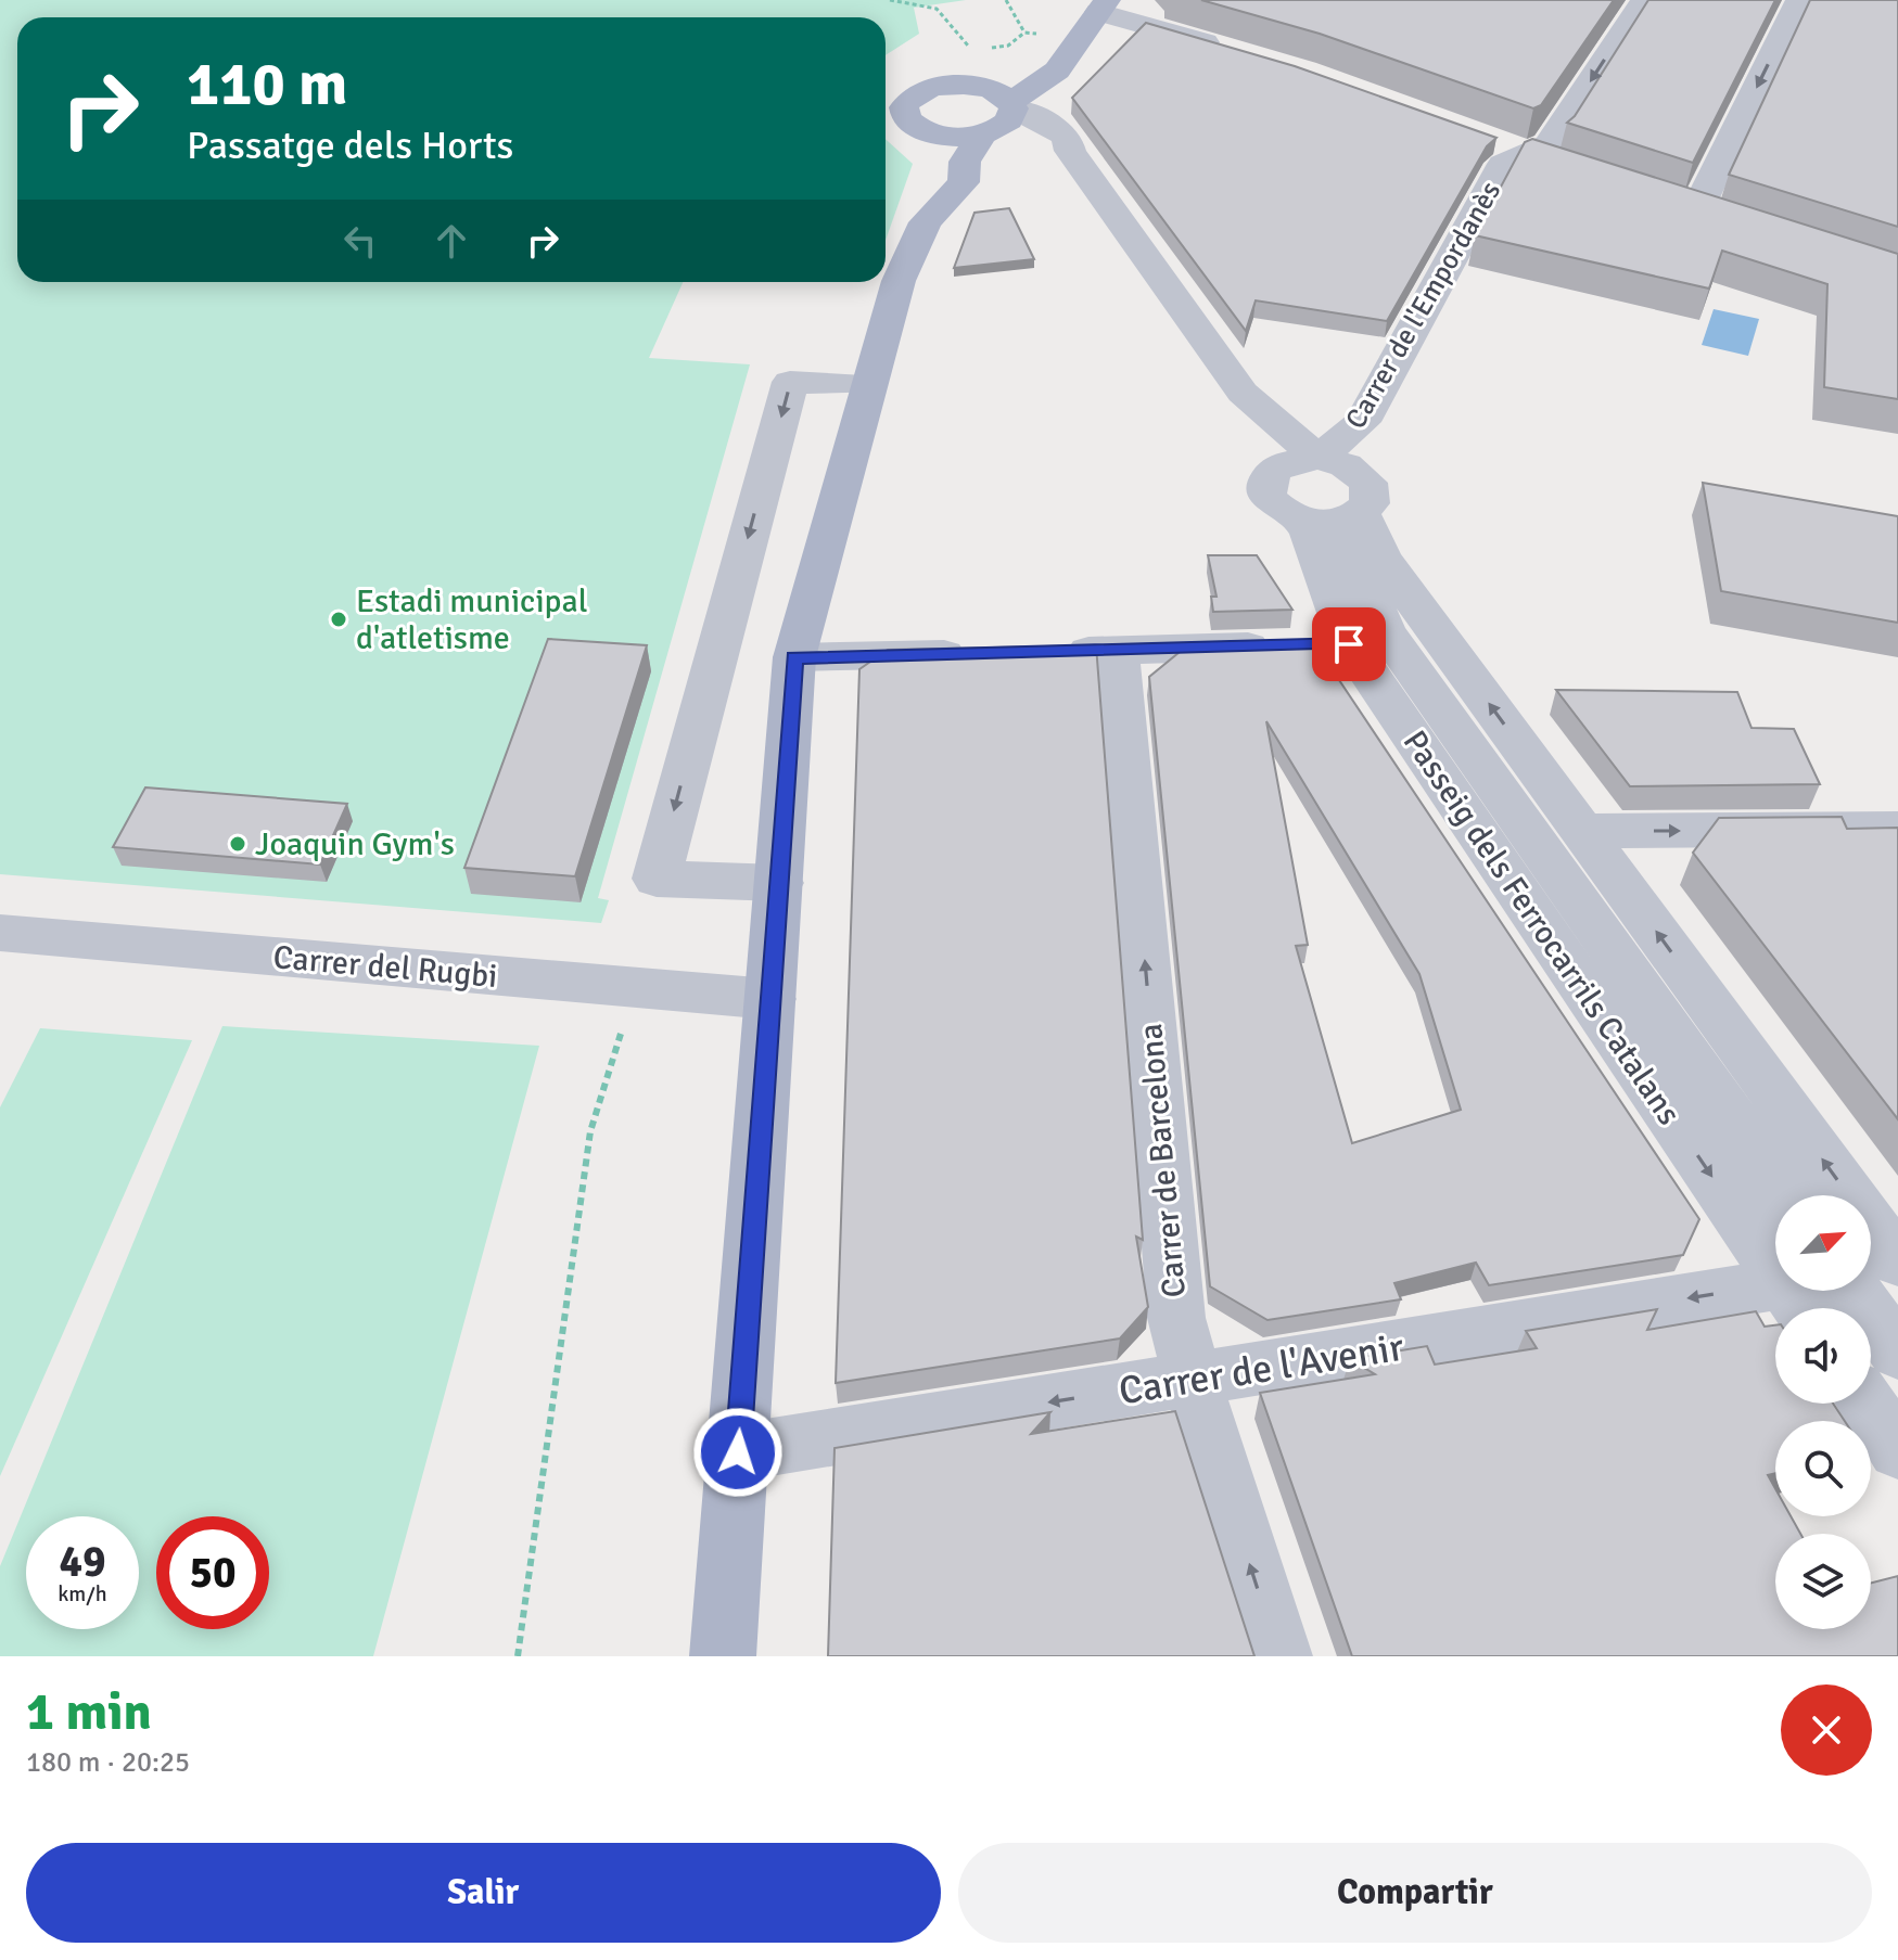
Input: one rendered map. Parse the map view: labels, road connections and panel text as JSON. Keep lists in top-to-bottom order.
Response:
{
  "streets": {
    "street": [
      "Carrer de l'Empordanès",
      "Passeig dels Ferrocarrils Catalans",
      "Carrer del Rugbi",
      "Carrer de Barcelona",
      "Carrer de l'Avenir"
    ]
  },
  "crossings": [
    ["Passeig dels Ferrocarrils Catalans", "Carrer de l'Avenir"],
    ["Carrer de Barcelona", "Carrer de l'Avenir"]
  ],
  "one_way": ["Carrer de Barcelona", "Carrer de l'Avenir"],
  "places": ["Estadi municipal d'atletisme", "Joaquin Gym's"],
  "north": "top right",
  "page": {
    "turn": ["110 m", "Passatge dels Horts"],
    "speed": "49 km/h",
    "limit": "50",
    "heading": ["1 min", "180 m · 20:25"],
    "buttons": ["Salir", "Compartir"]
  }
}
